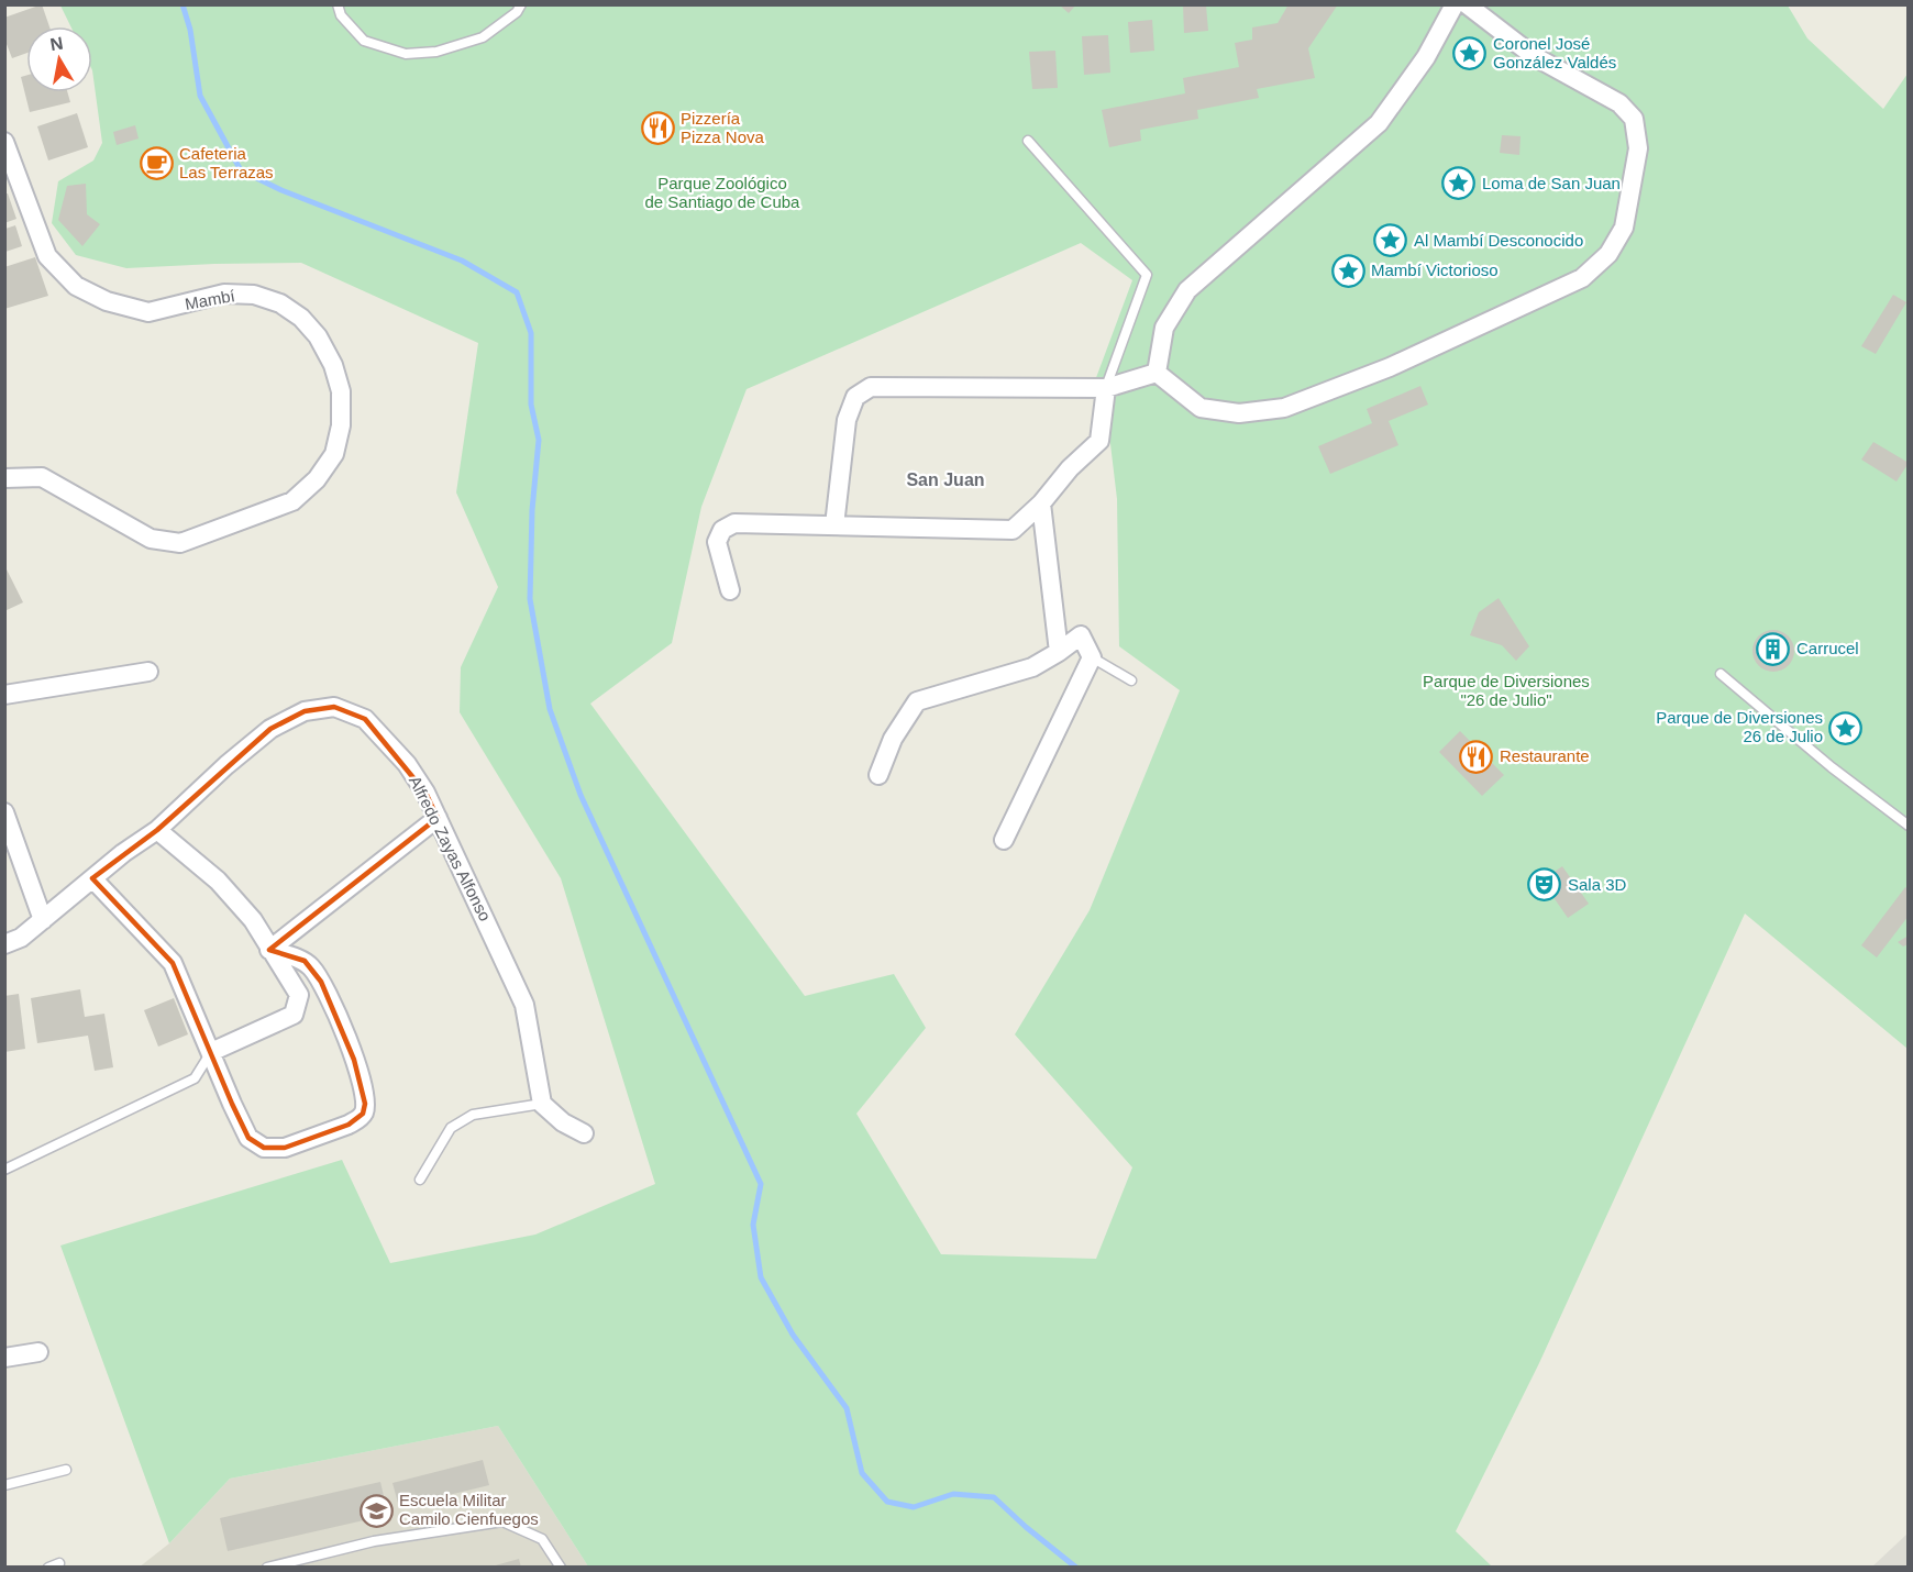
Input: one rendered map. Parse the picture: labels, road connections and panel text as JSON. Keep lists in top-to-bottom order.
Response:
{
  "streets": {
    "street": ["Mambí", "Alfredo Zayas Alfonso"]
  },
  "districts": ["San Juan"],
  "parks": ["Parque Zoológico de Santiago de Cuba", "Parque de Diversiones \"26 de Julio\""],
  "places": {
    "place": [
      "Coronel José González Valdés",
      "Loma de San Juan",
      "Al Mambí Desconocido",
      "Mambí Victorioso",
      "Parque de Diversiones 26 de Julio"
    ],
    "restaurant": ["Pizzería Pizza Nova", "Restaurante"],
    "cafe": ["Cafeteria Las Terrazas"],
    "building": ["Carrucel"],
    "theatre": ["Sala 3D"],
    "school or university": ["Escuela Militar Camilo Cienfuegos"]
  },
  "north": "top"
}
